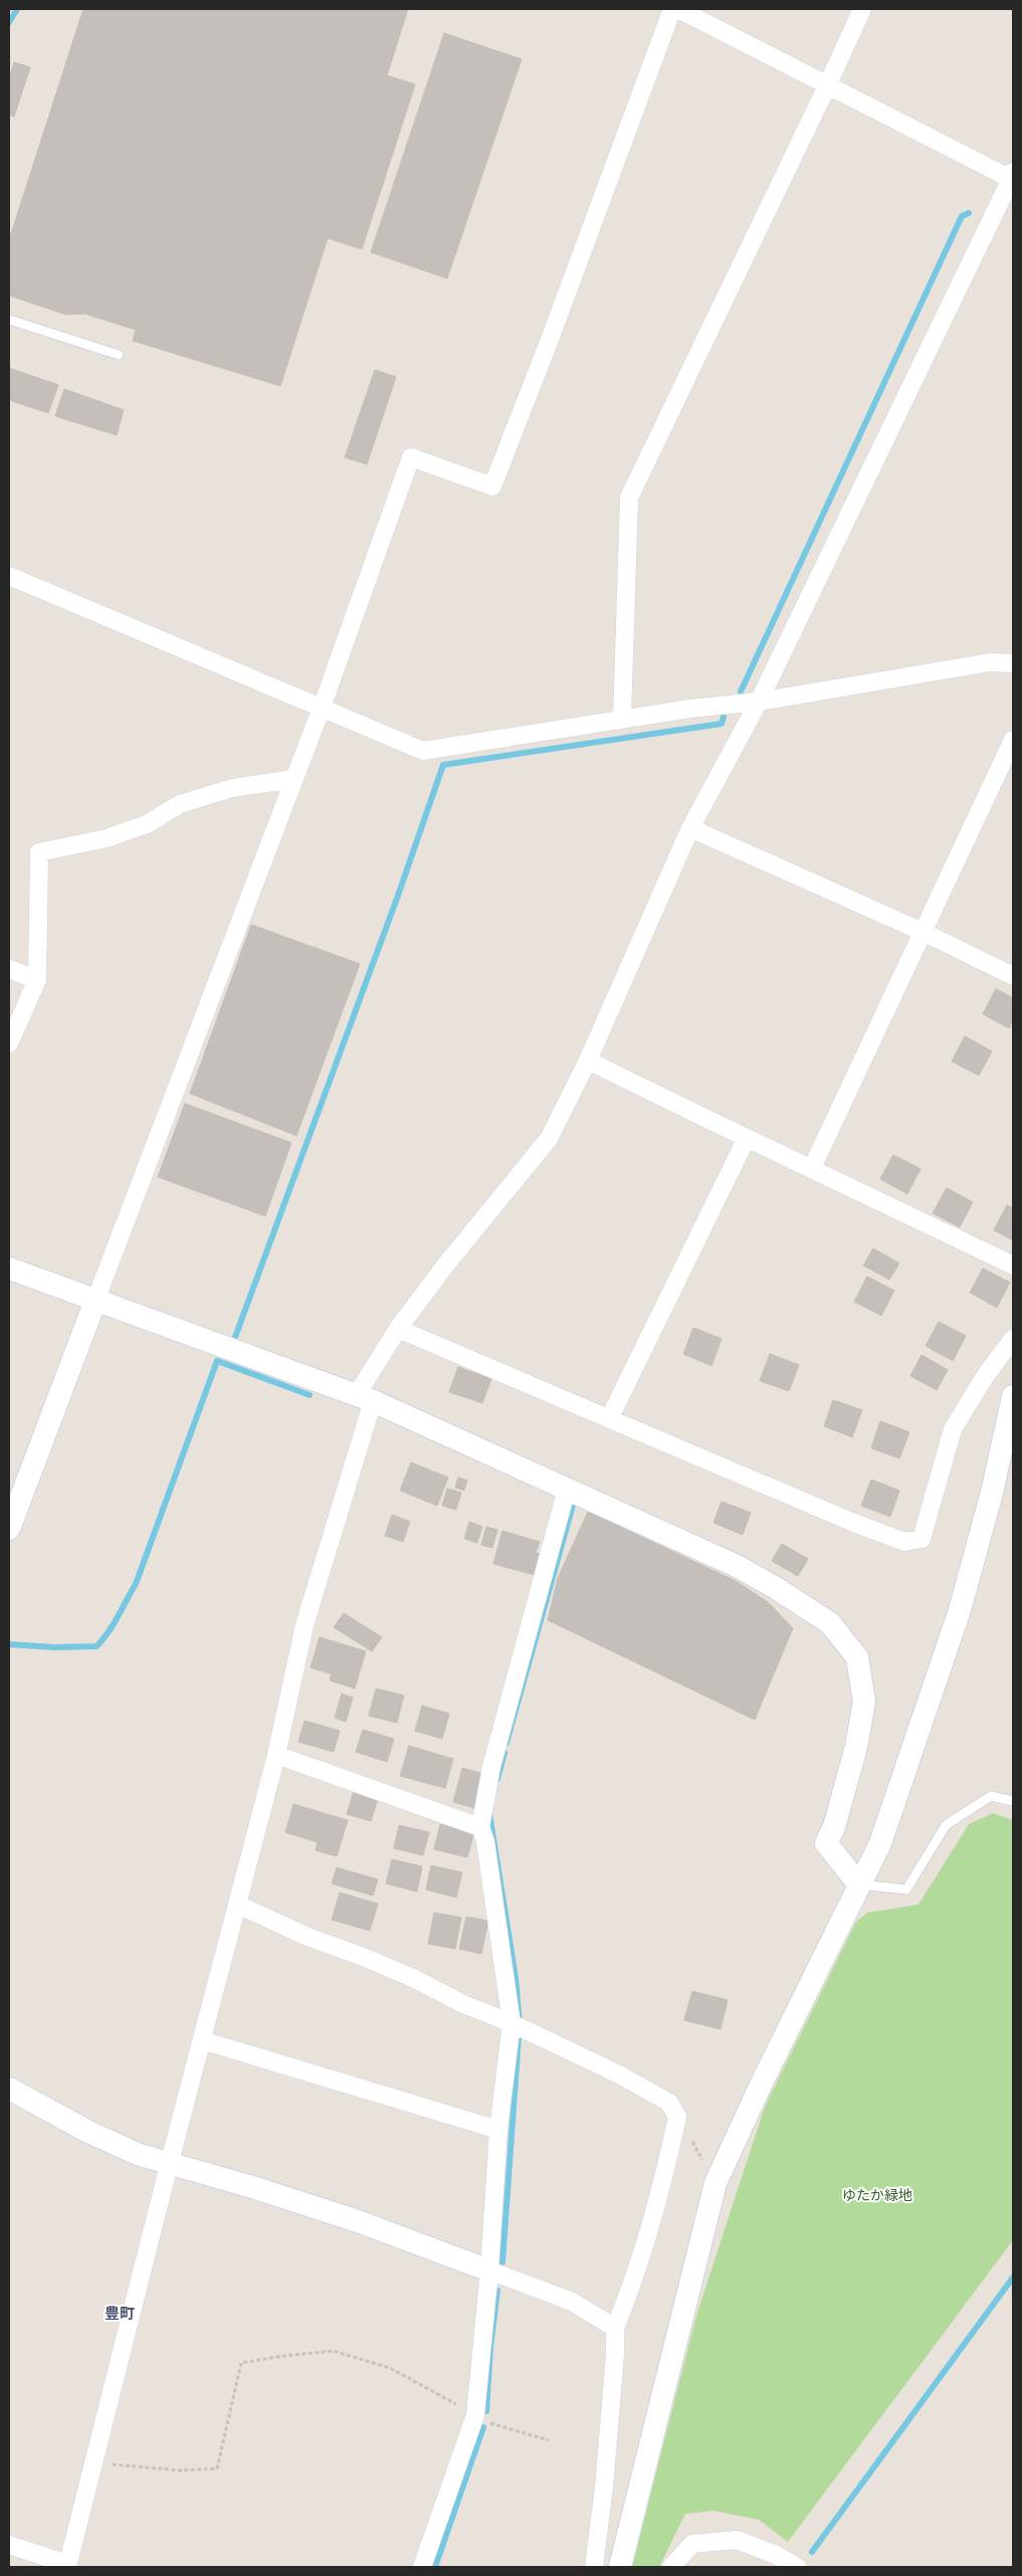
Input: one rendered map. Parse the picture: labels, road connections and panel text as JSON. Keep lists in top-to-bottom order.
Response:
{
  "districts": ["豊町"],
  "parks": ["ゆたか緑地"]
}
